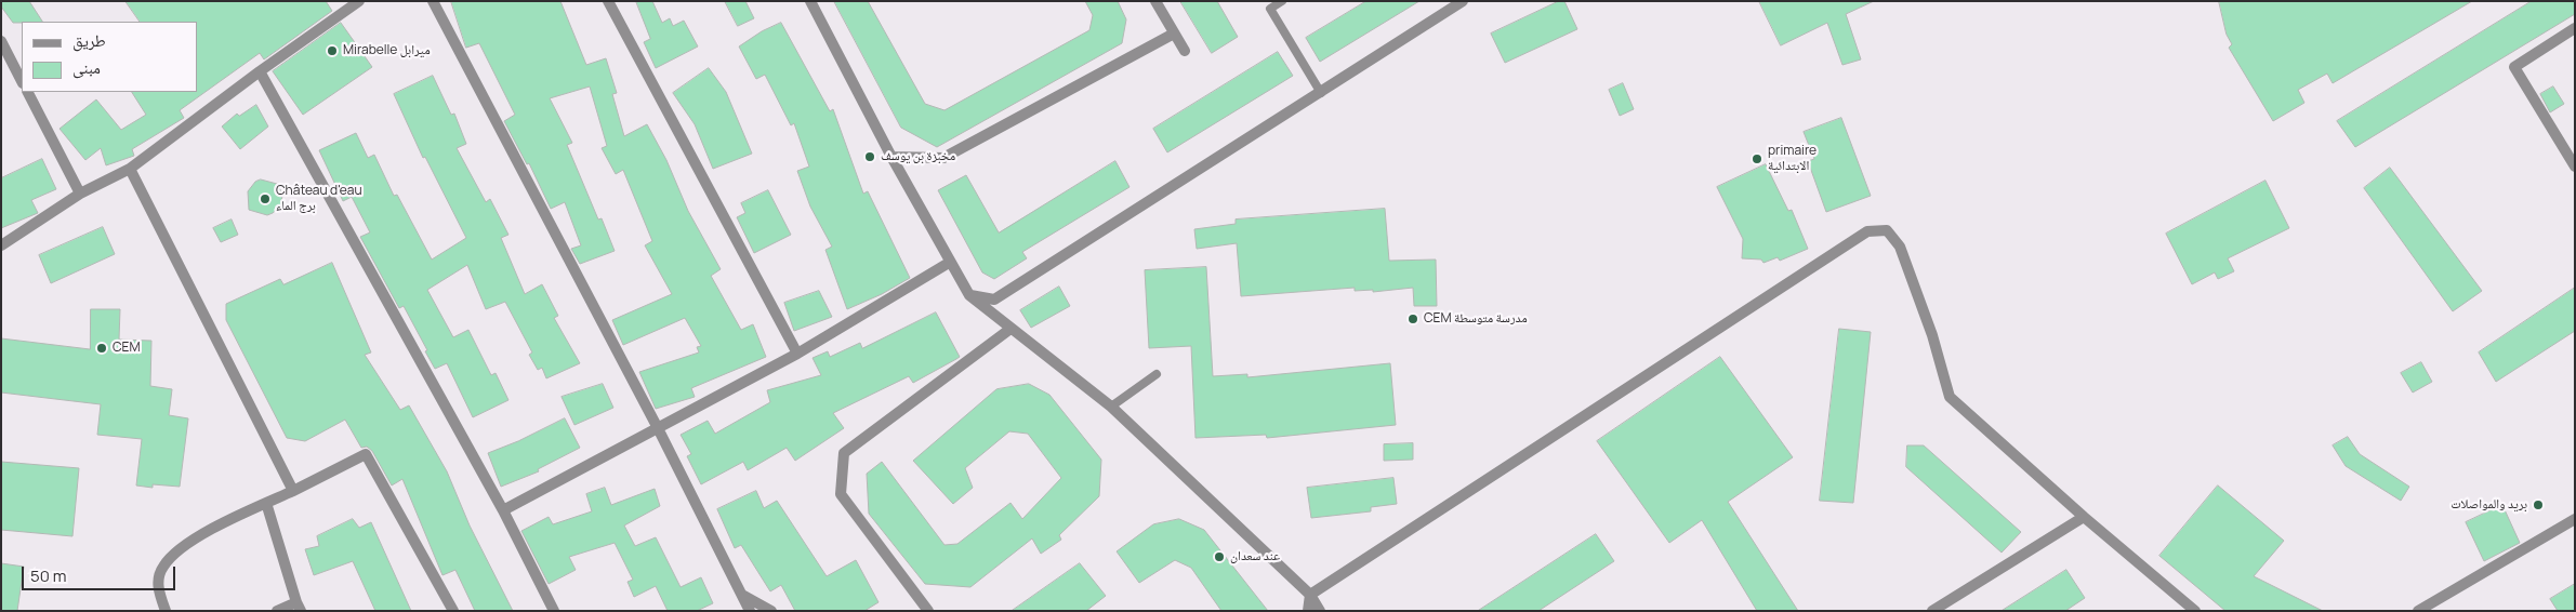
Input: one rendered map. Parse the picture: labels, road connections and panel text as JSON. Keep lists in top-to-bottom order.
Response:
{
  "places": [
    "Mirabelle ميرابل",
    "مخبزة بن یوسف",
    "primaire الابتدائية",
    "Château d'eau برج الماء",
    "CEM مدرسة متوسطة",
    "CEM",
    "بريد والمواصلات",
    "عند سعدان"
  ],
  "legend": ["طريق", "مبنى"],
  "scale_bar": "50 m"
}
